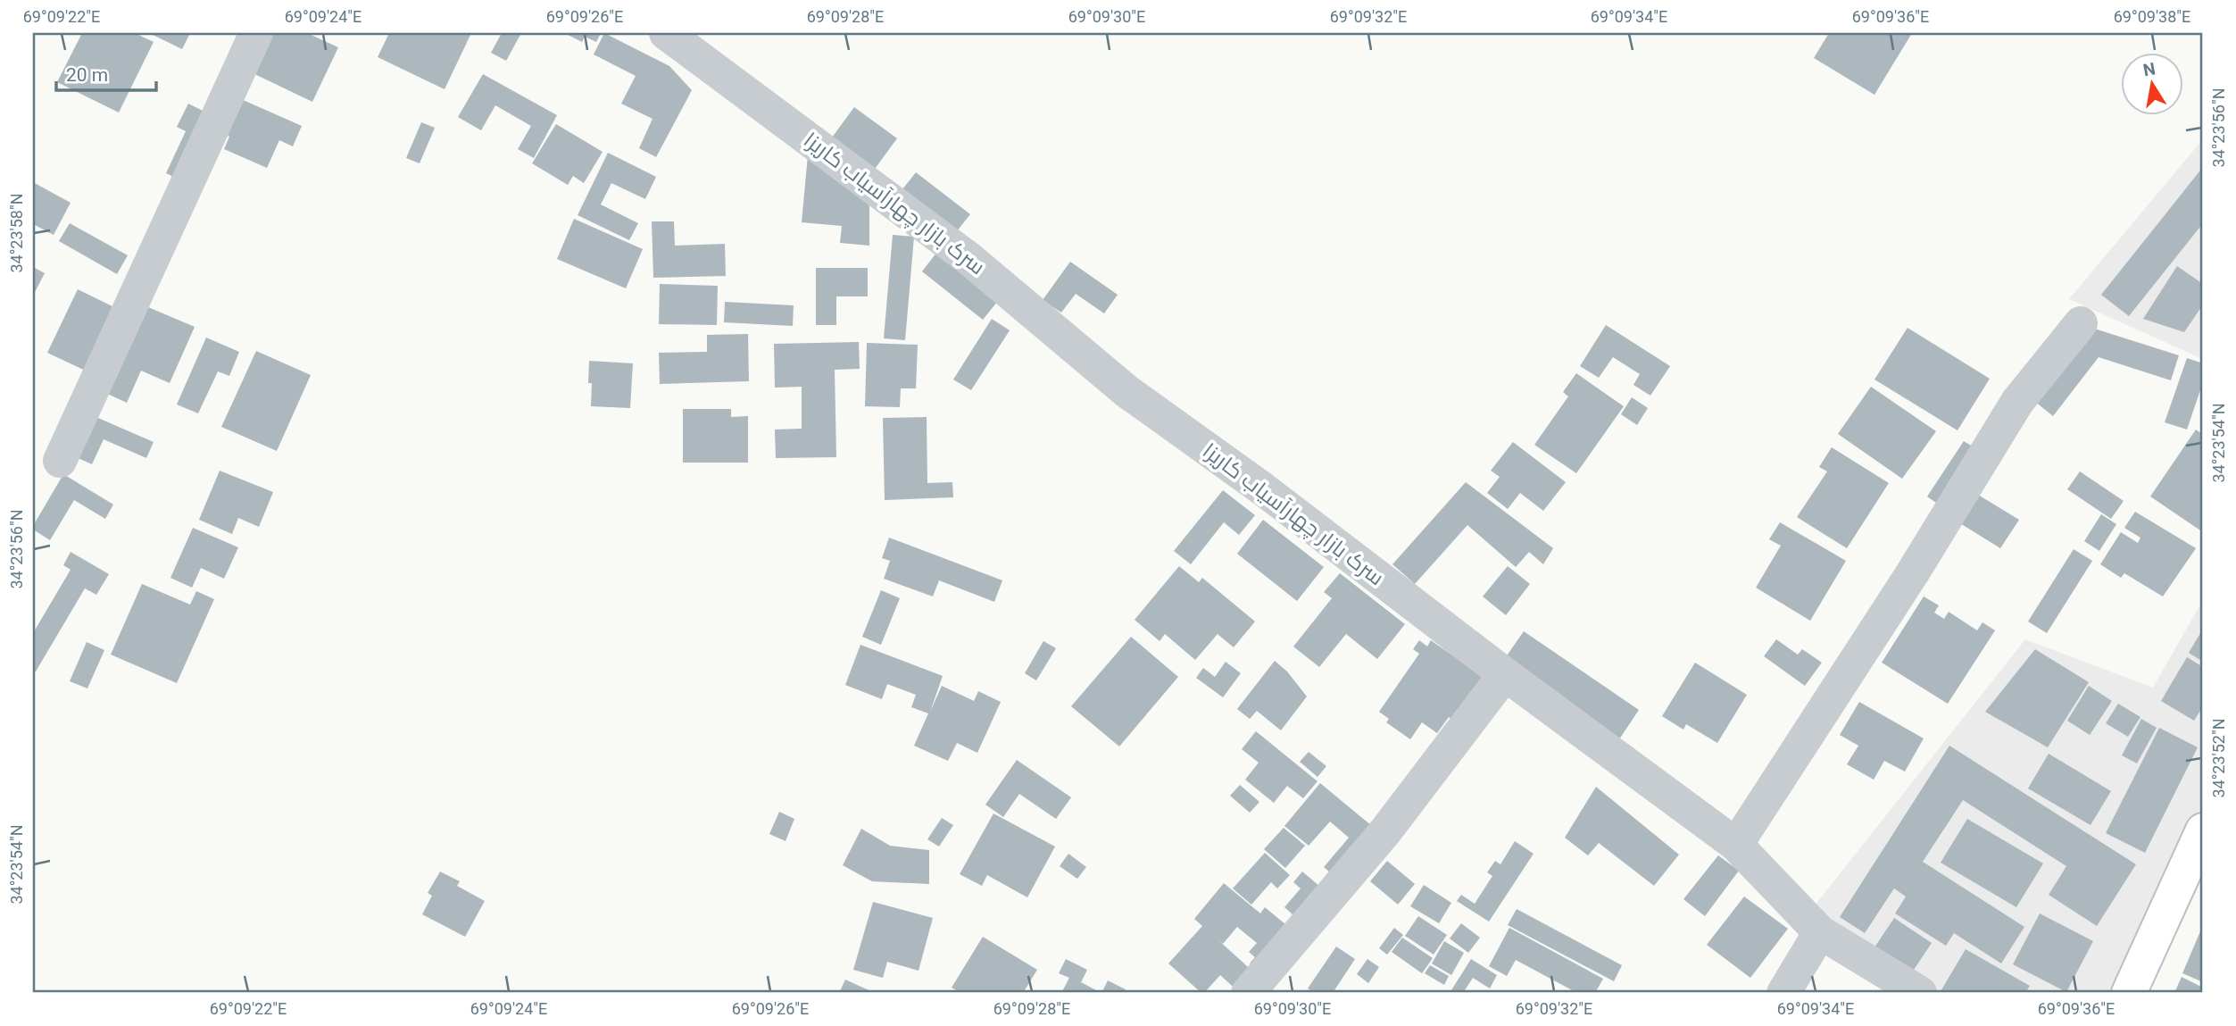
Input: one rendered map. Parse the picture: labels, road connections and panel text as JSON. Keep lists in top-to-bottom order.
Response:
{
  "streets": {
    "street": ["سرک بازار چهارآسیاب کاریزا"]
  },
  "scale_bar": "20 m",
  "north": "top",
  "coordinates": [
    "69°09'22\"E",
    "69°09'24\"E",
    "69°09'26\"E",
    "69°09'28\"E",
    "69°09'30\"E",
    "69°09'32\"E",
    "69°09'34\"E",
    "69°09'36\"E",
    "69°09'38\"E",
    "34°23'56\"N",
    "34°23'58\"N",
    "34°23'54\"N",
    "34°23'52\"N"
  ]
}
